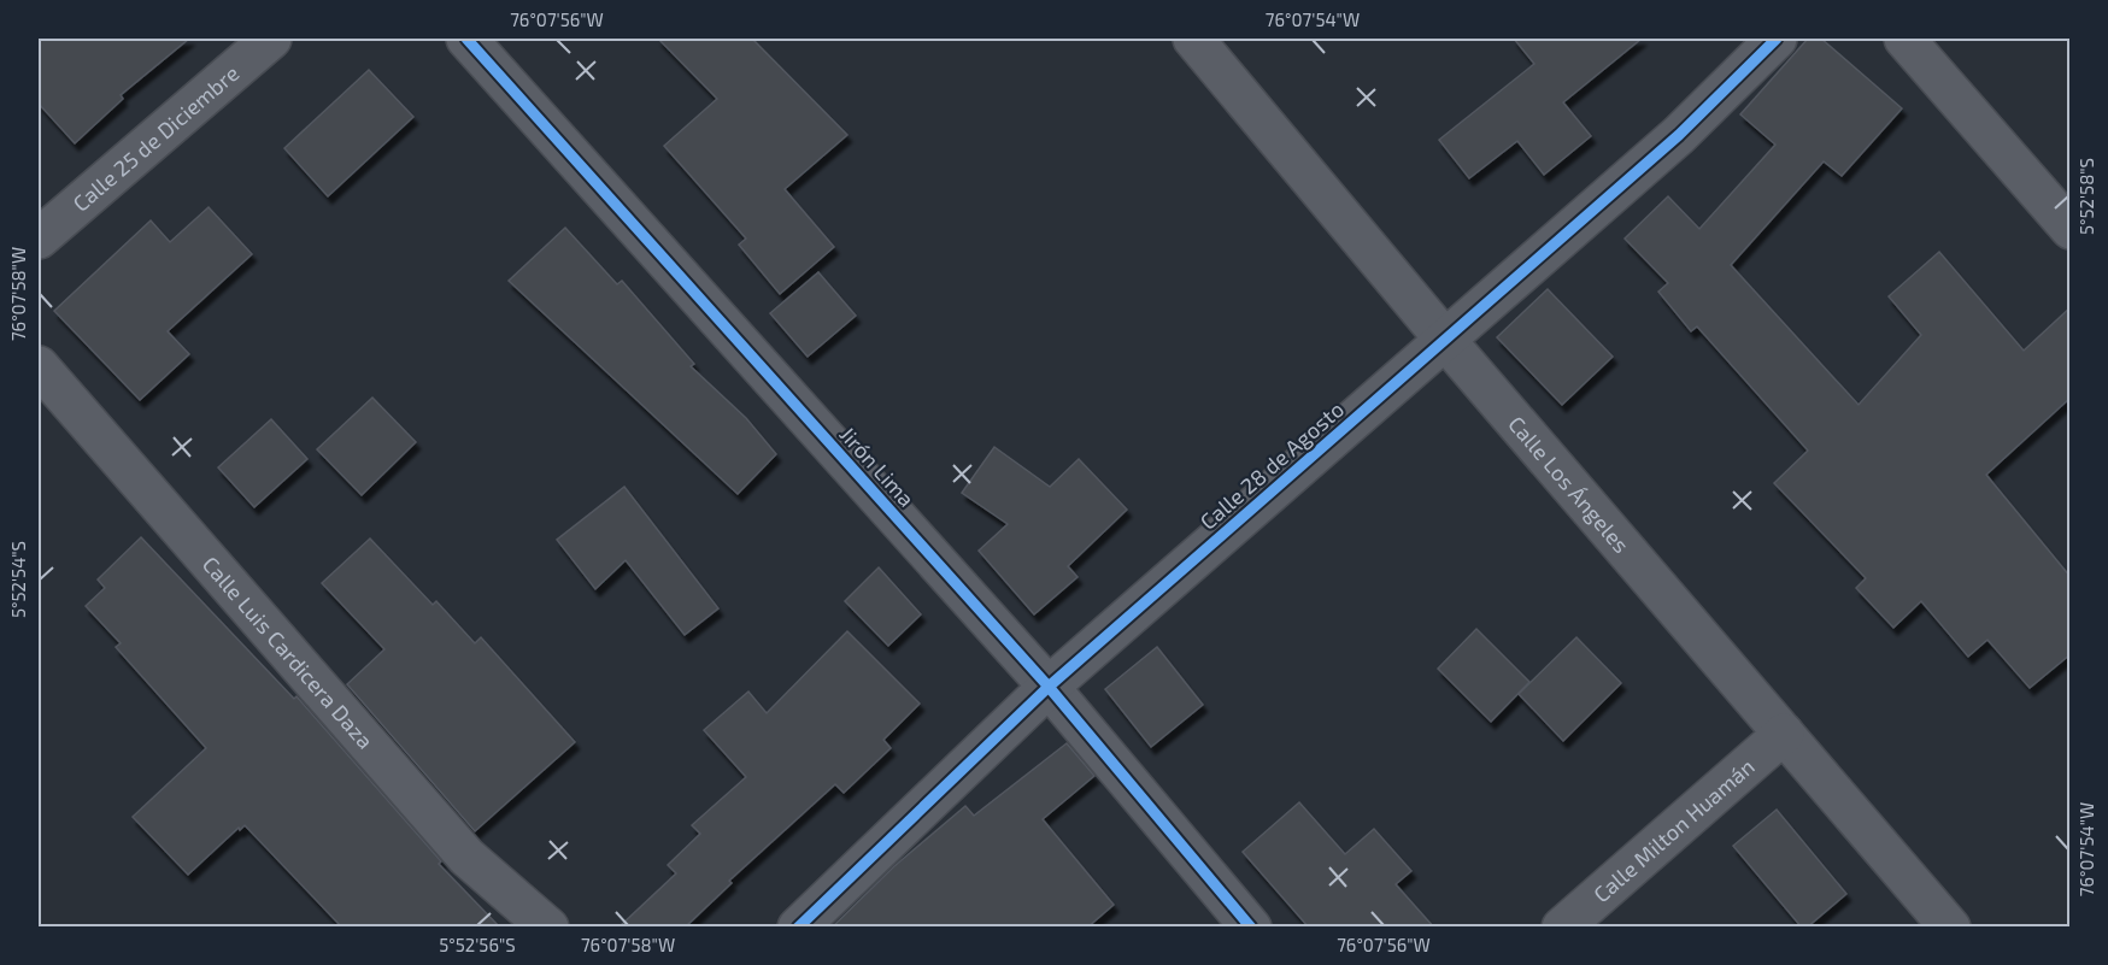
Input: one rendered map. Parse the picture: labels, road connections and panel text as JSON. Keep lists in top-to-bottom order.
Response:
{
  "streets": {
    "street": [
      "Calle 25 de Diciembre",
      "Calle 28 de Agosto",
      "Jirón Lima",
      "Calle Los Ángeles",
      "Calle Luis Cardicera Daza",
      "Calle Milton Huamán"
    ]
  },
  "crossings": [
    ["Calle 28 de Agosto", "Jirón Lima"],
    ["Calle 28 de Agosto", "Calle Los Ángeles"],
    ["Calle Los Ángeles", "Calle Milton Huamán"]
  ],
  "coordinates": [
    "76°07'56\"W",
    "76°07'54\"W",
    "5°52'58\"S",
    "76°07'58\"W",
    "5°52'54\"S",
    "5°52'56\"S"
  ]
}
